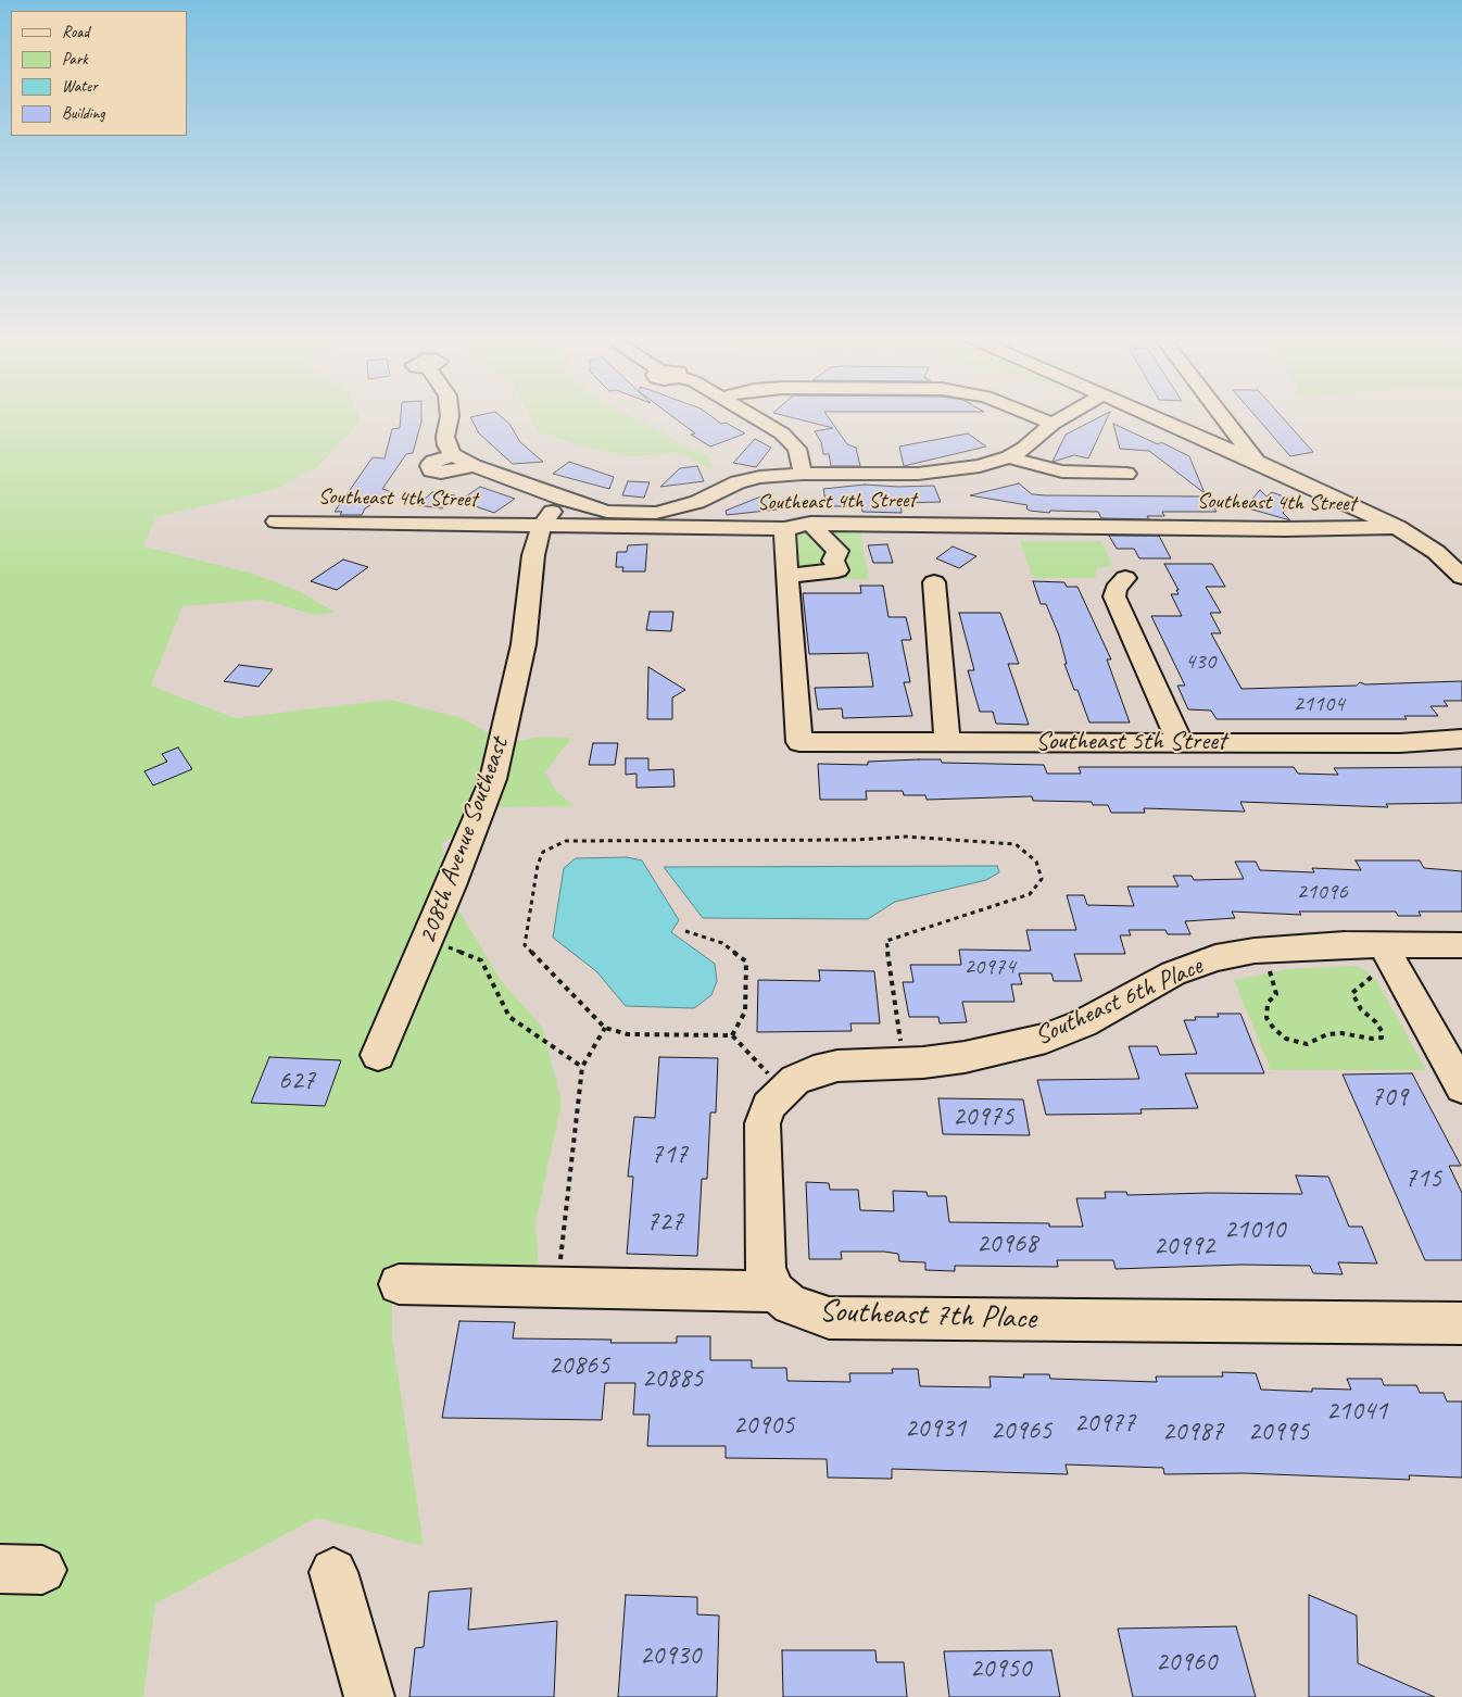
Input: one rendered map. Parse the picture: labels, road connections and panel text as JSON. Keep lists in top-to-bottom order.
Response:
{
  "streets": {
    "street": [
      "Southeast 4th Street",
      "Southeast 5th Street",
      "208th Avenue Southeast",
      "Southeast 6th Place",
      "Southeast 7th Place"
    ]
  },
  "crossings": [
    ["Southeast 4th Street", "208th Avenue Southeast"],
    ["Southeast 6th Place", "Southeast 7th Place"]
  ],
  "house_numbers": [
    "430",
    "21104",
    "21096",
    "20974",
    "627",
    "709",
    "20975",
    "717",
    "715",
    "727",
    "21010",
    "20968",
    "20992",
    "20865",
    "20885",
    "21041",
    "20977",
    "20905",
    "20931",
    "20965",
    "20987",
    "20995",
    "20930",
    "20960",
    "20950"
  ],
  "legend": [
    "Road",
    "Park",
    "Water",
    "Building"
  ]
}
